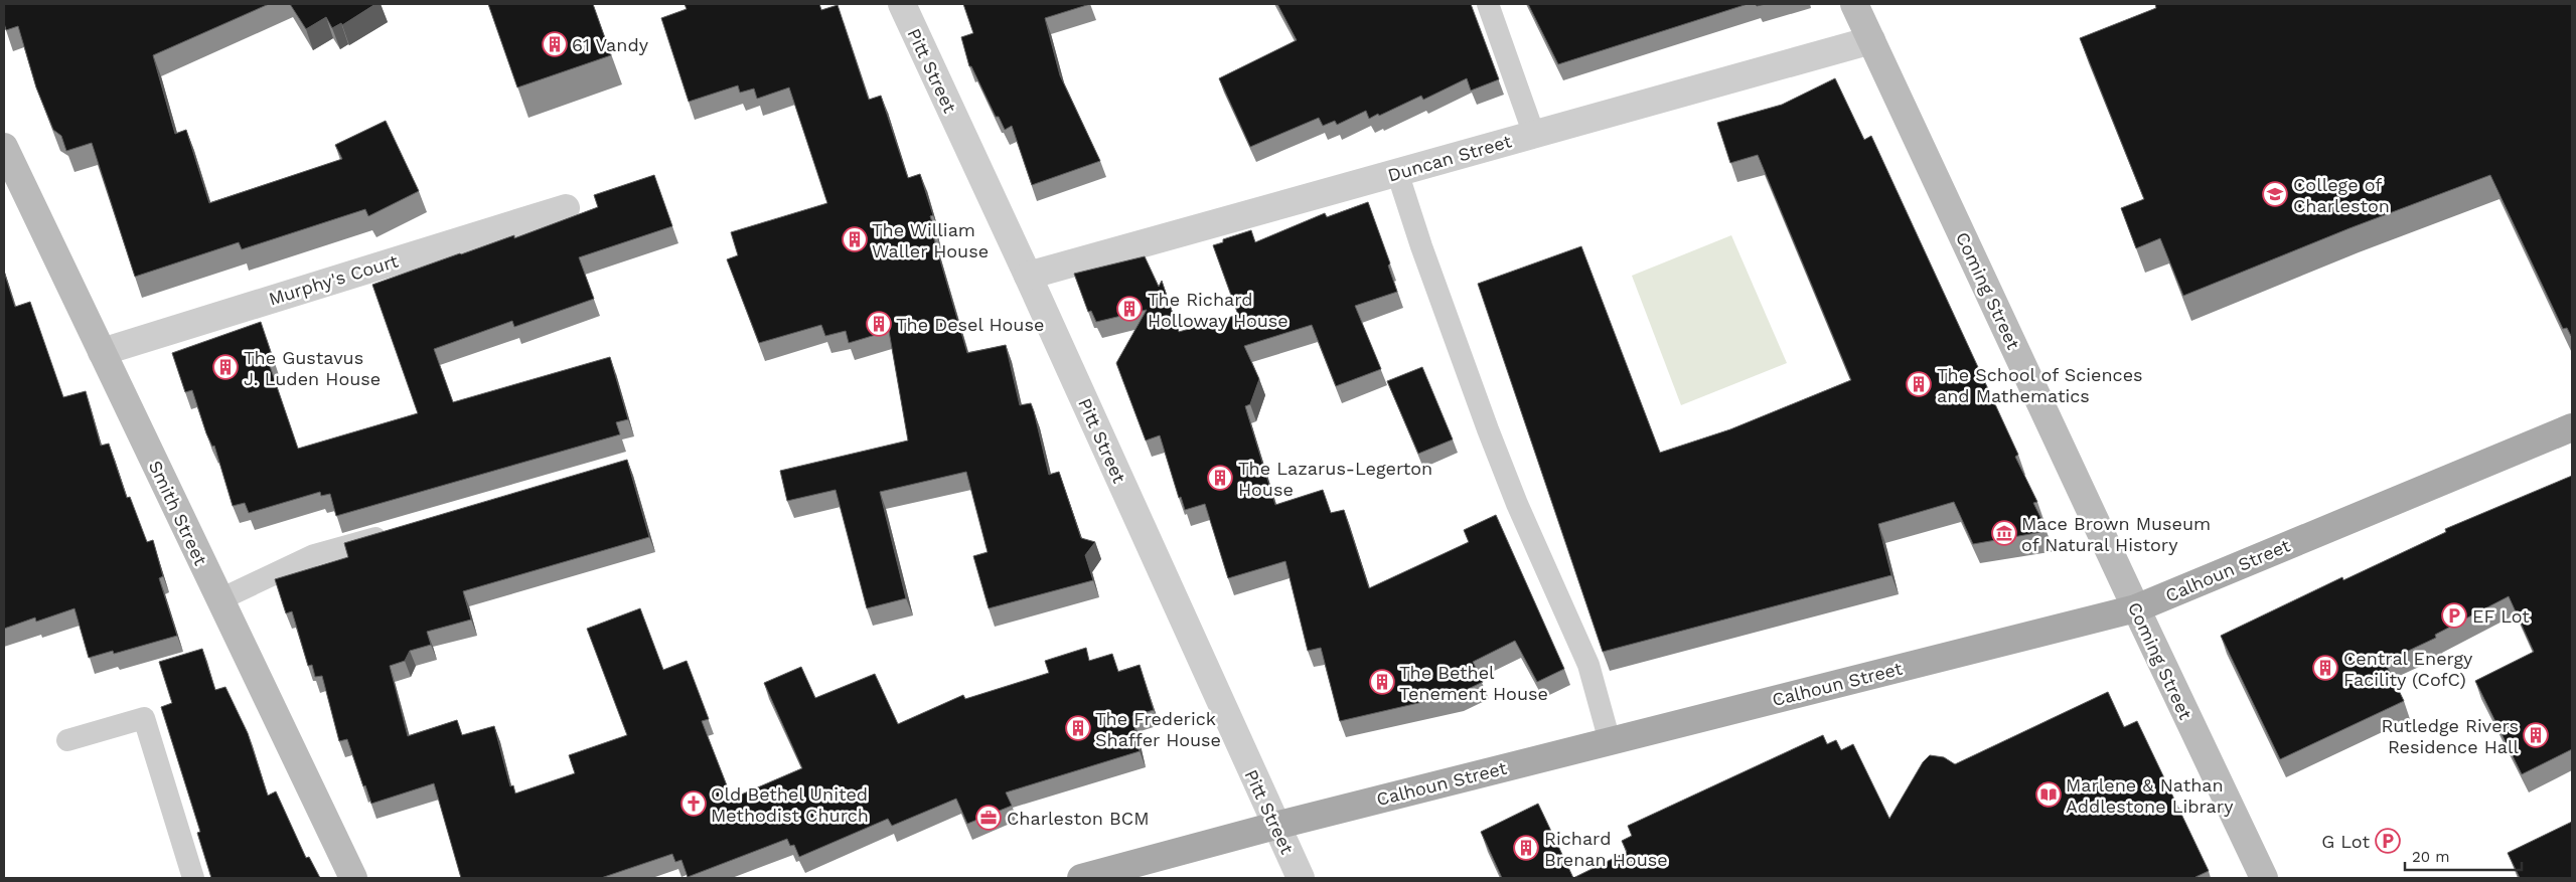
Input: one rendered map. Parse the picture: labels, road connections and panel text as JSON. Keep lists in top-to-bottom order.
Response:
{
  "streets": {
    "main road": ["Calhoun Street"],
    "street": [
      "Pitt Street",
      "Duncan Street",
      "Murphy's Court",
      "Coming Street",
      "Smith Street"
    ]
  },
  "crossings": [
    ["Pitt Street", "Duncan Street"],
    ["Pitt Street", "Calhoun Street"],
    ["Duncan Street", "Coming Street"],
    ["Murphy's Court", "Smith Street"],
    ["Coming Street", "Calhoun Street"]
  ],
  "places": {
    "building": [
      "61 Vandy",
      "The William Waller House",
      "The Richard Holloway House",
      "The Desel House",
      "The Gustavus J. Luden House",
      "The School of Sciences and Mathematics",
      "The Lazarus-Legerton House",
      "Central Energy Facility (CofC)",
      "The Bethel Tenement House",
      "The Frederick Shaffer House",
      "Rutledge Rivers Residence Hall",
      "Richard Brenan House"
    ],
    "school or university": ["College of Charleston"],
    "museum": ["Mace Brown Museum of Natural History"],
    "parking": ["EF Lot", "G Lot"],
    "library": ["Marlene & Nathan Addlestone Library"],
    "church": ["Old Bethel United Methodist Church"],
    "office": ["Charleston BCM"]
  },
  "scale_bar": "20 m"
}
